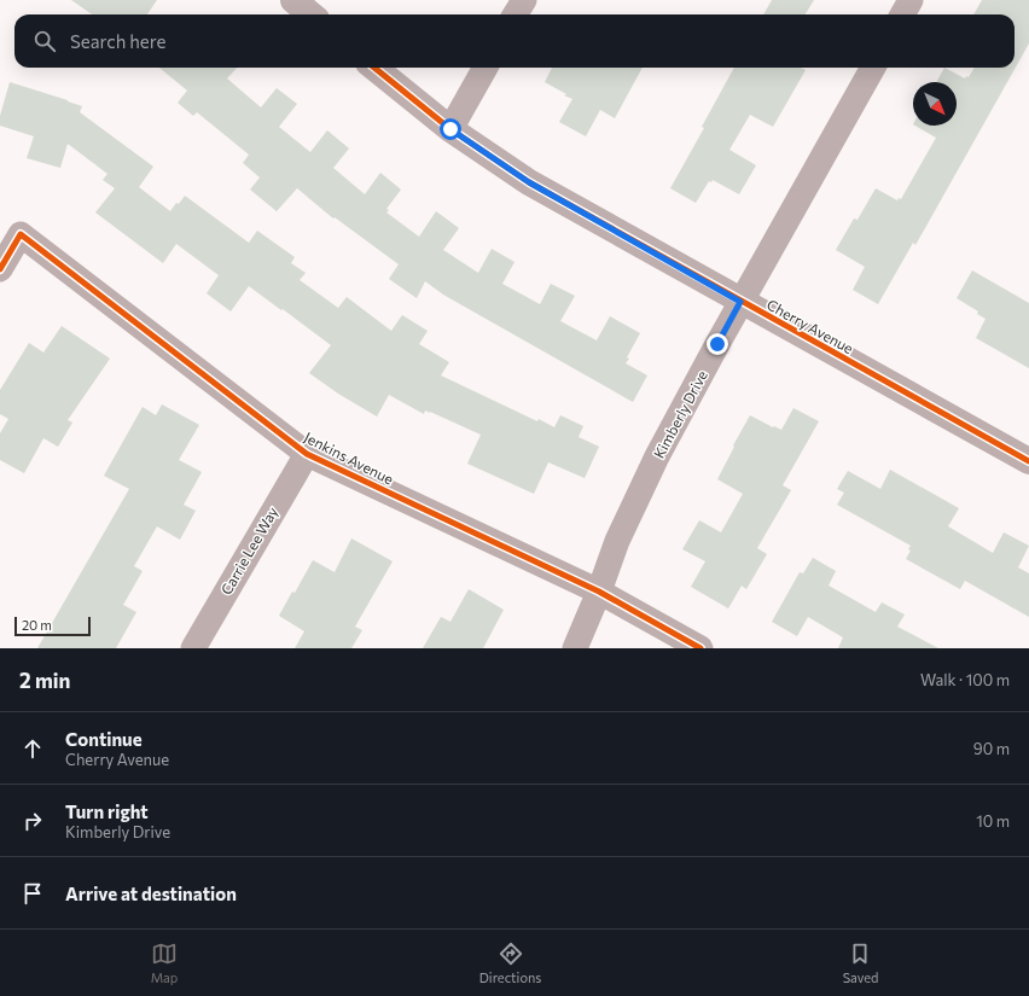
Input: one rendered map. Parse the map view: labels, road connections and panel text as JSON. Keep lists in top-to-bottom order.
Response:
{
  "streets": {
    "street": [
      "Cherry Avenue",
      "Kimberly Drive",
      "Jenkins Avenue",
      "Carrie Lee Way"
    ]
  },
  "crossings": [
    ["Cherry Avenue", "Kimberly Drive"],
    ["Kimberly Drive", "Jenkins Avenue"],
    ["Jenkins Avenue", "Carrie Lee Way"]
  ],
  "scale_bar": "20 m",
  "north": "bottom right",
  "page": {
    "search": "Search here",
    "scale": "20 m",
    "heading": ["2 min", "Walk · 100 m"],
    "list": [
      ["Continue", "Cherry Avenue", "90 m"],
      ["Turn right", "Kimberly Drive", "10 m"],
      "Arrive at destination"
    ],
    "nav": ["Map", "Directions", "Saved"]
  }
}
